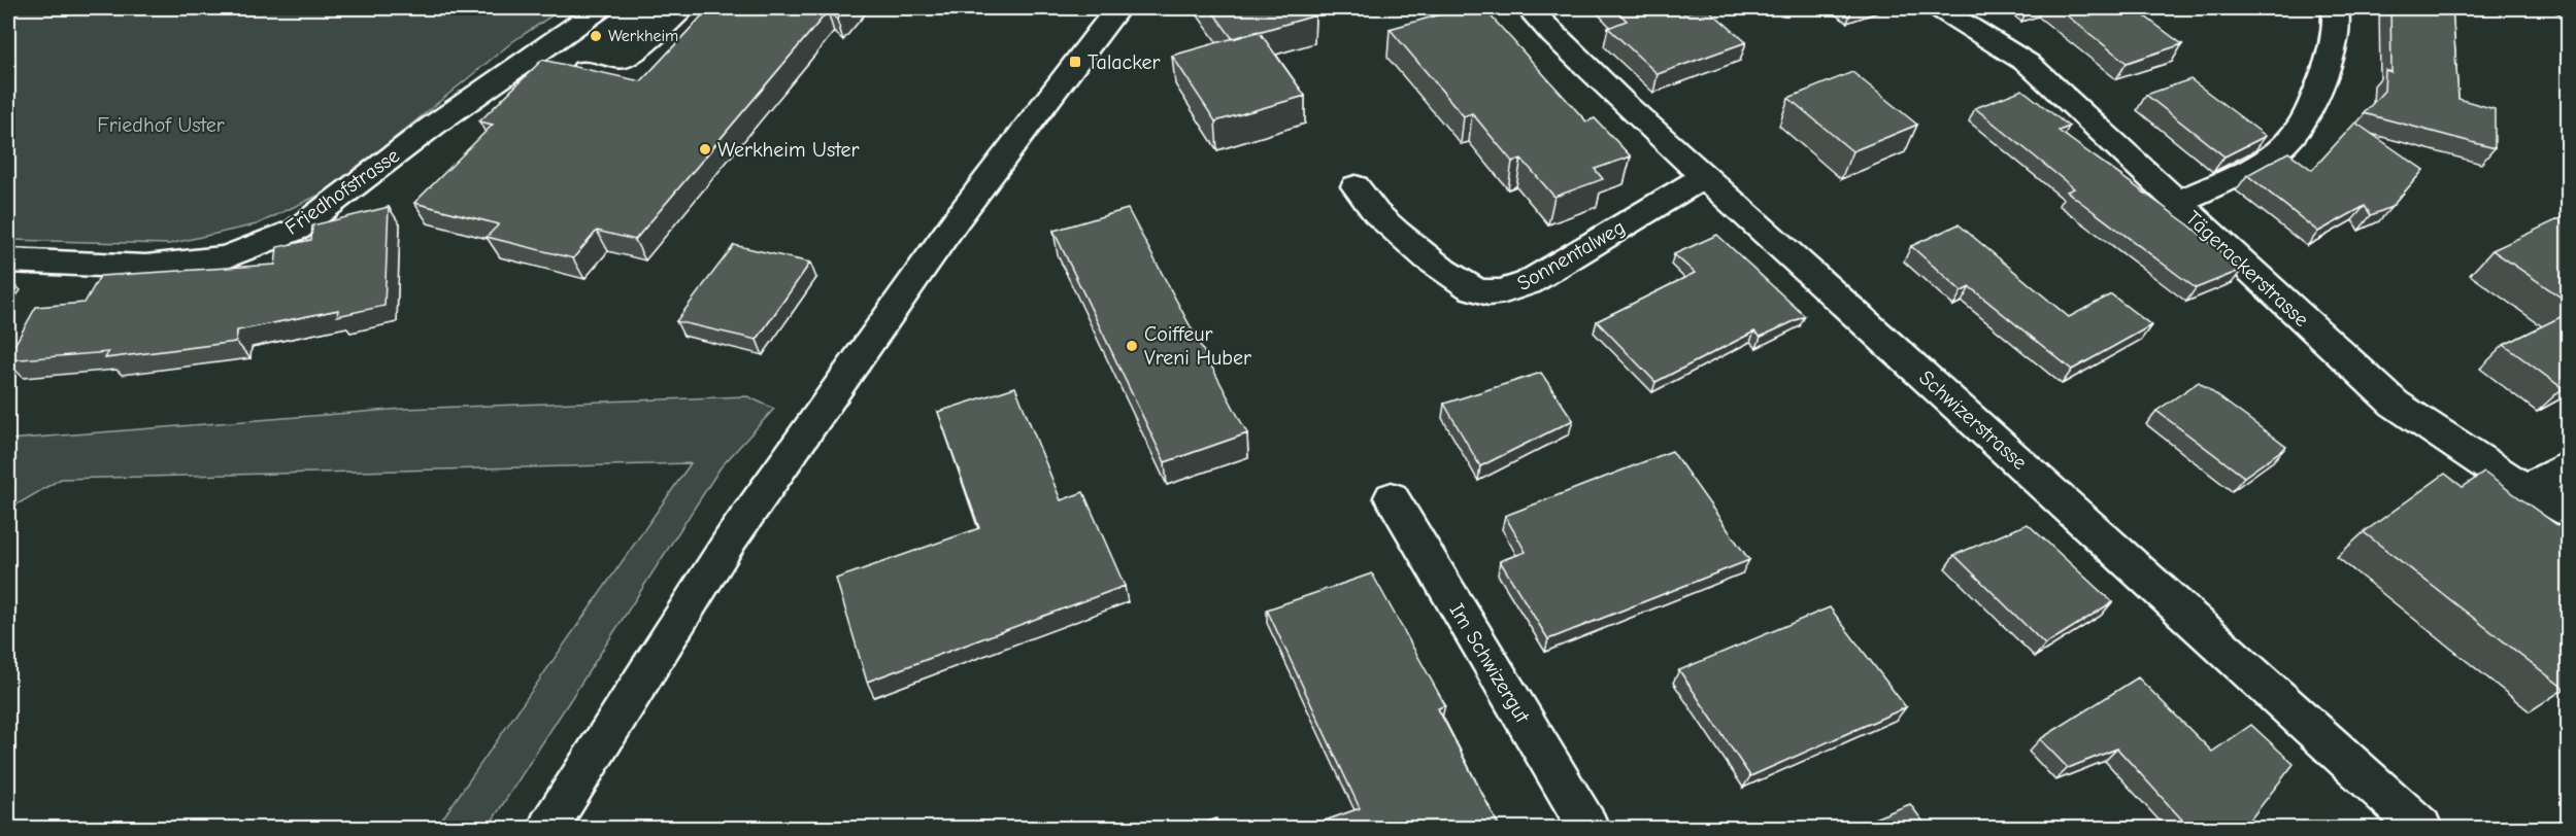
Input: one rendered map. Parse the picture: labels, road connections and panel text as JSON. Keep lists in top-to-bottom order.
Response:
{
  "streets": {
    "street": [
      "Friedhofstrasse",
      "Sonnentalweg",
      "Tägerackerstrasse",
      "Schwizerstrasse",
      "Im Schwizergut"
    ]
  },
  "crossings": [
    ["Sonnentalweg", "Schwizerstrasse"]
  ],
  "parks": ["Friedhof Uster"],
  "places": {
    "other": ["Werkheim", "Werkheim Uster", "Coiffeur Vreni Huber"],
    "transit": ["Talacker"]
  }
}
